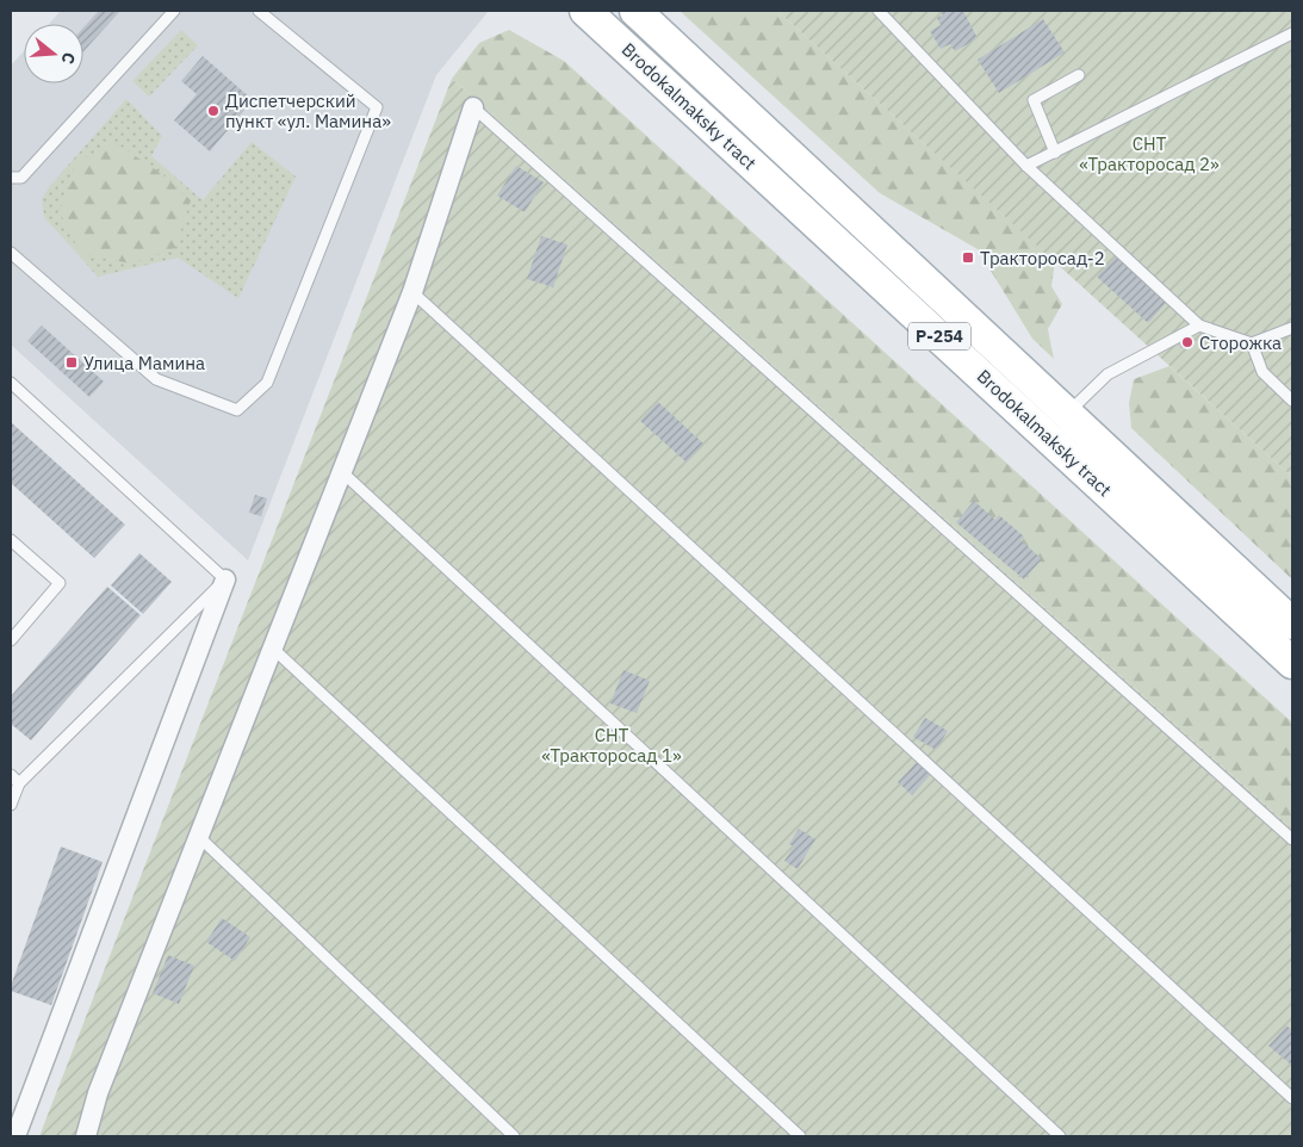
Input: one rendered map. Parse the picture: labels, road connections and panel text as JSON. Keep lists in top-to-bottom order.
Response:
{
  "streets": {
    "main road": ["Brodokalmaksky tract", "Р-254"]
  },
  "parks": ["СНТ «Тракторосад 2»", "СНТ «Тракторосад 1»"],
  "places": {
    "other": ["Диспетчерский пункт «ул. Мамина»", "Сторожка"],
    "transit": ["Тракторосад-2", "Улица Мамина"]
  },
  "north": "right"
}
